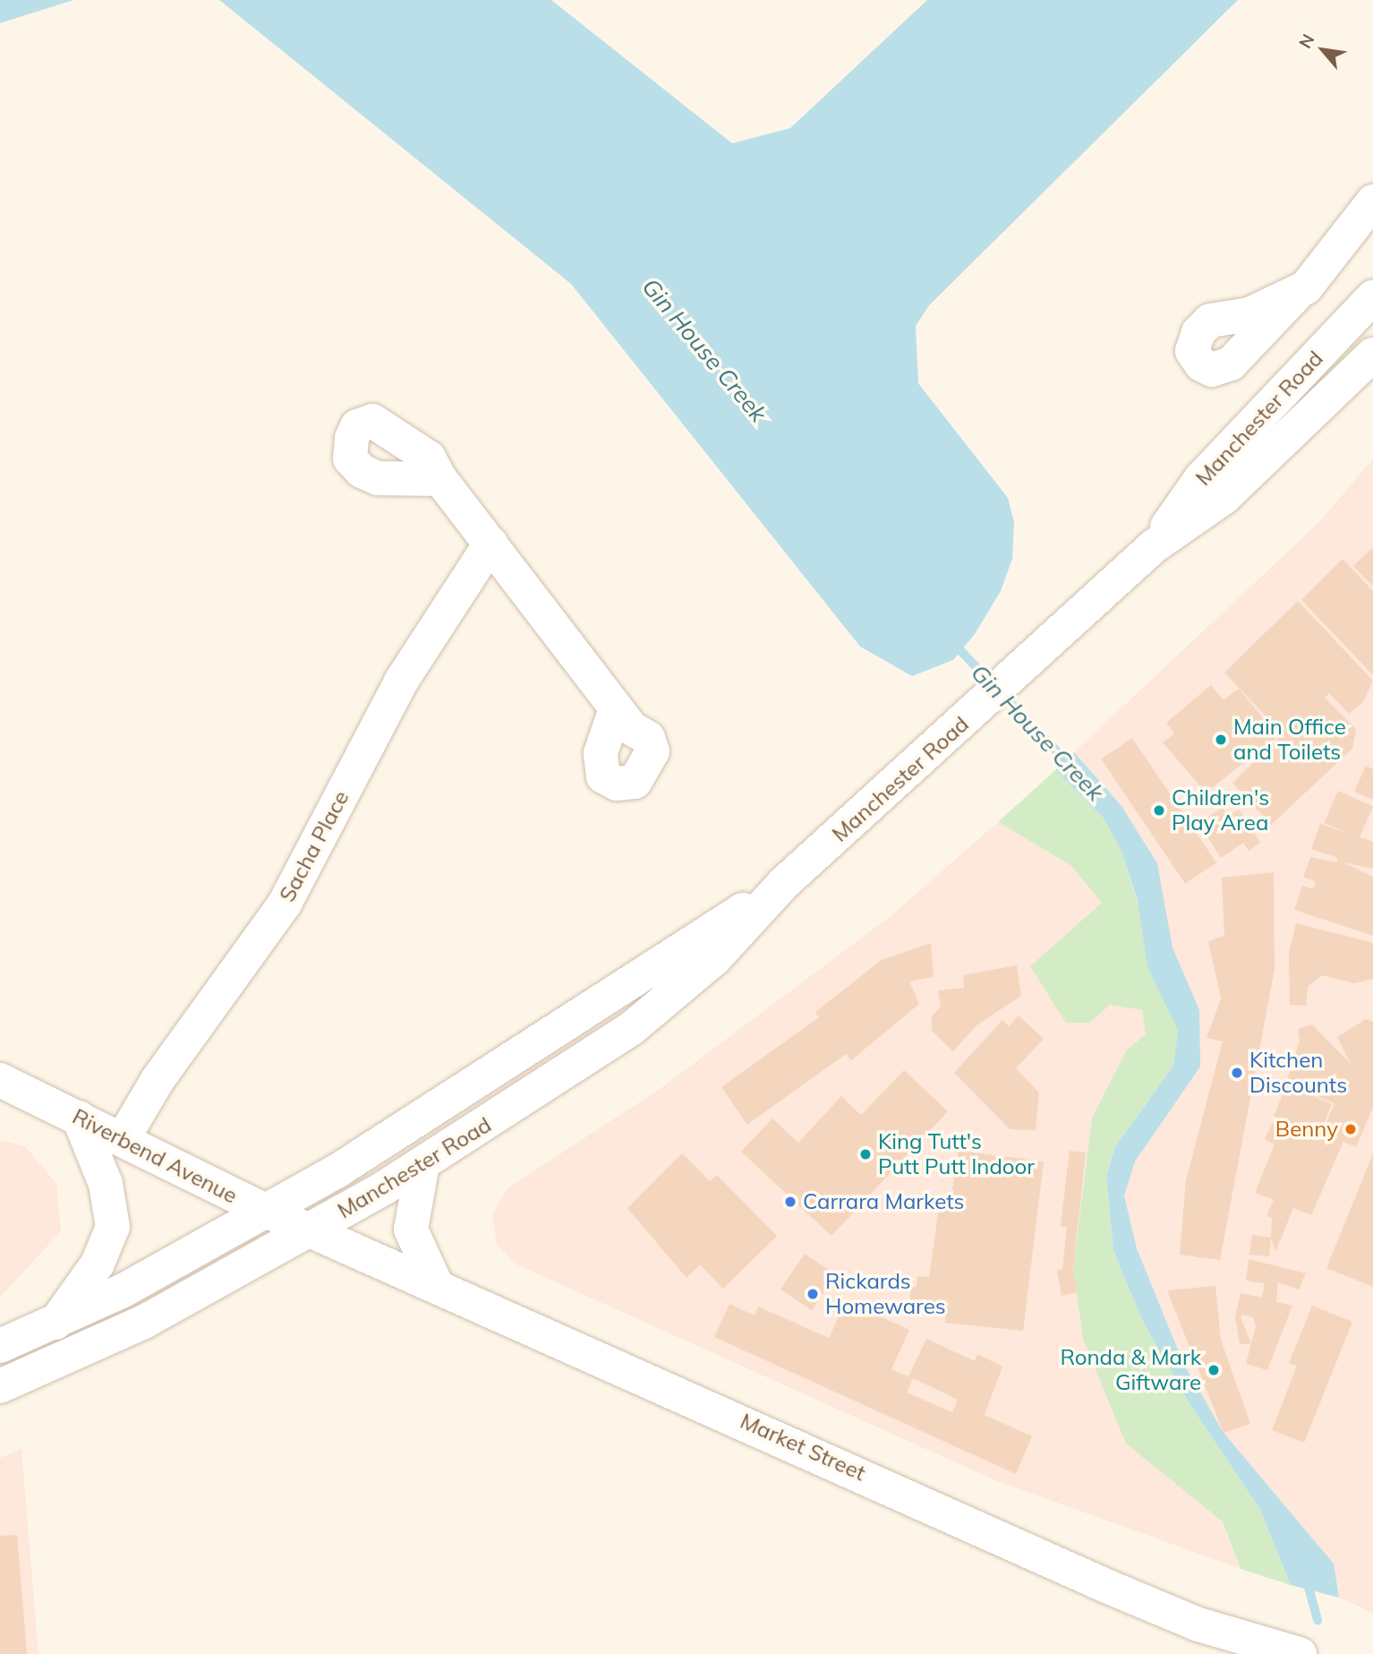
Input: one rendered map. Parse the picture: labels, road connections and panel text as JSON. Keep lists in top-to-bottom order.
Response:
{
  "streets": {
    "street": [
      "Manchester Road",
      "Sacha Place",
      "Riverbend Avenue",
      "Market Street"
    ]
  },
  "crossings": [
    ["Manchester Road", "Riverbend Avenue"],
    ["Manchester Road", "Market Street"],
    ["Sacha Place", "Riverbend Avenue"],
    ["Riverbend Avenue", "Market Street"]
  ],
  "water": ["Gin House Creek"],
  "places": [
    "Main Office and Toilets",
    "Children's Play Area",
    "Kitchen Discounts",
    "Benny",
    "King Tutt's Putt Putt Indoor",
    "Carrara Markets",
    "Rickards Homewares",
    "Ronda & Mark Giftware"
  ],
  "north": "top left"
}
